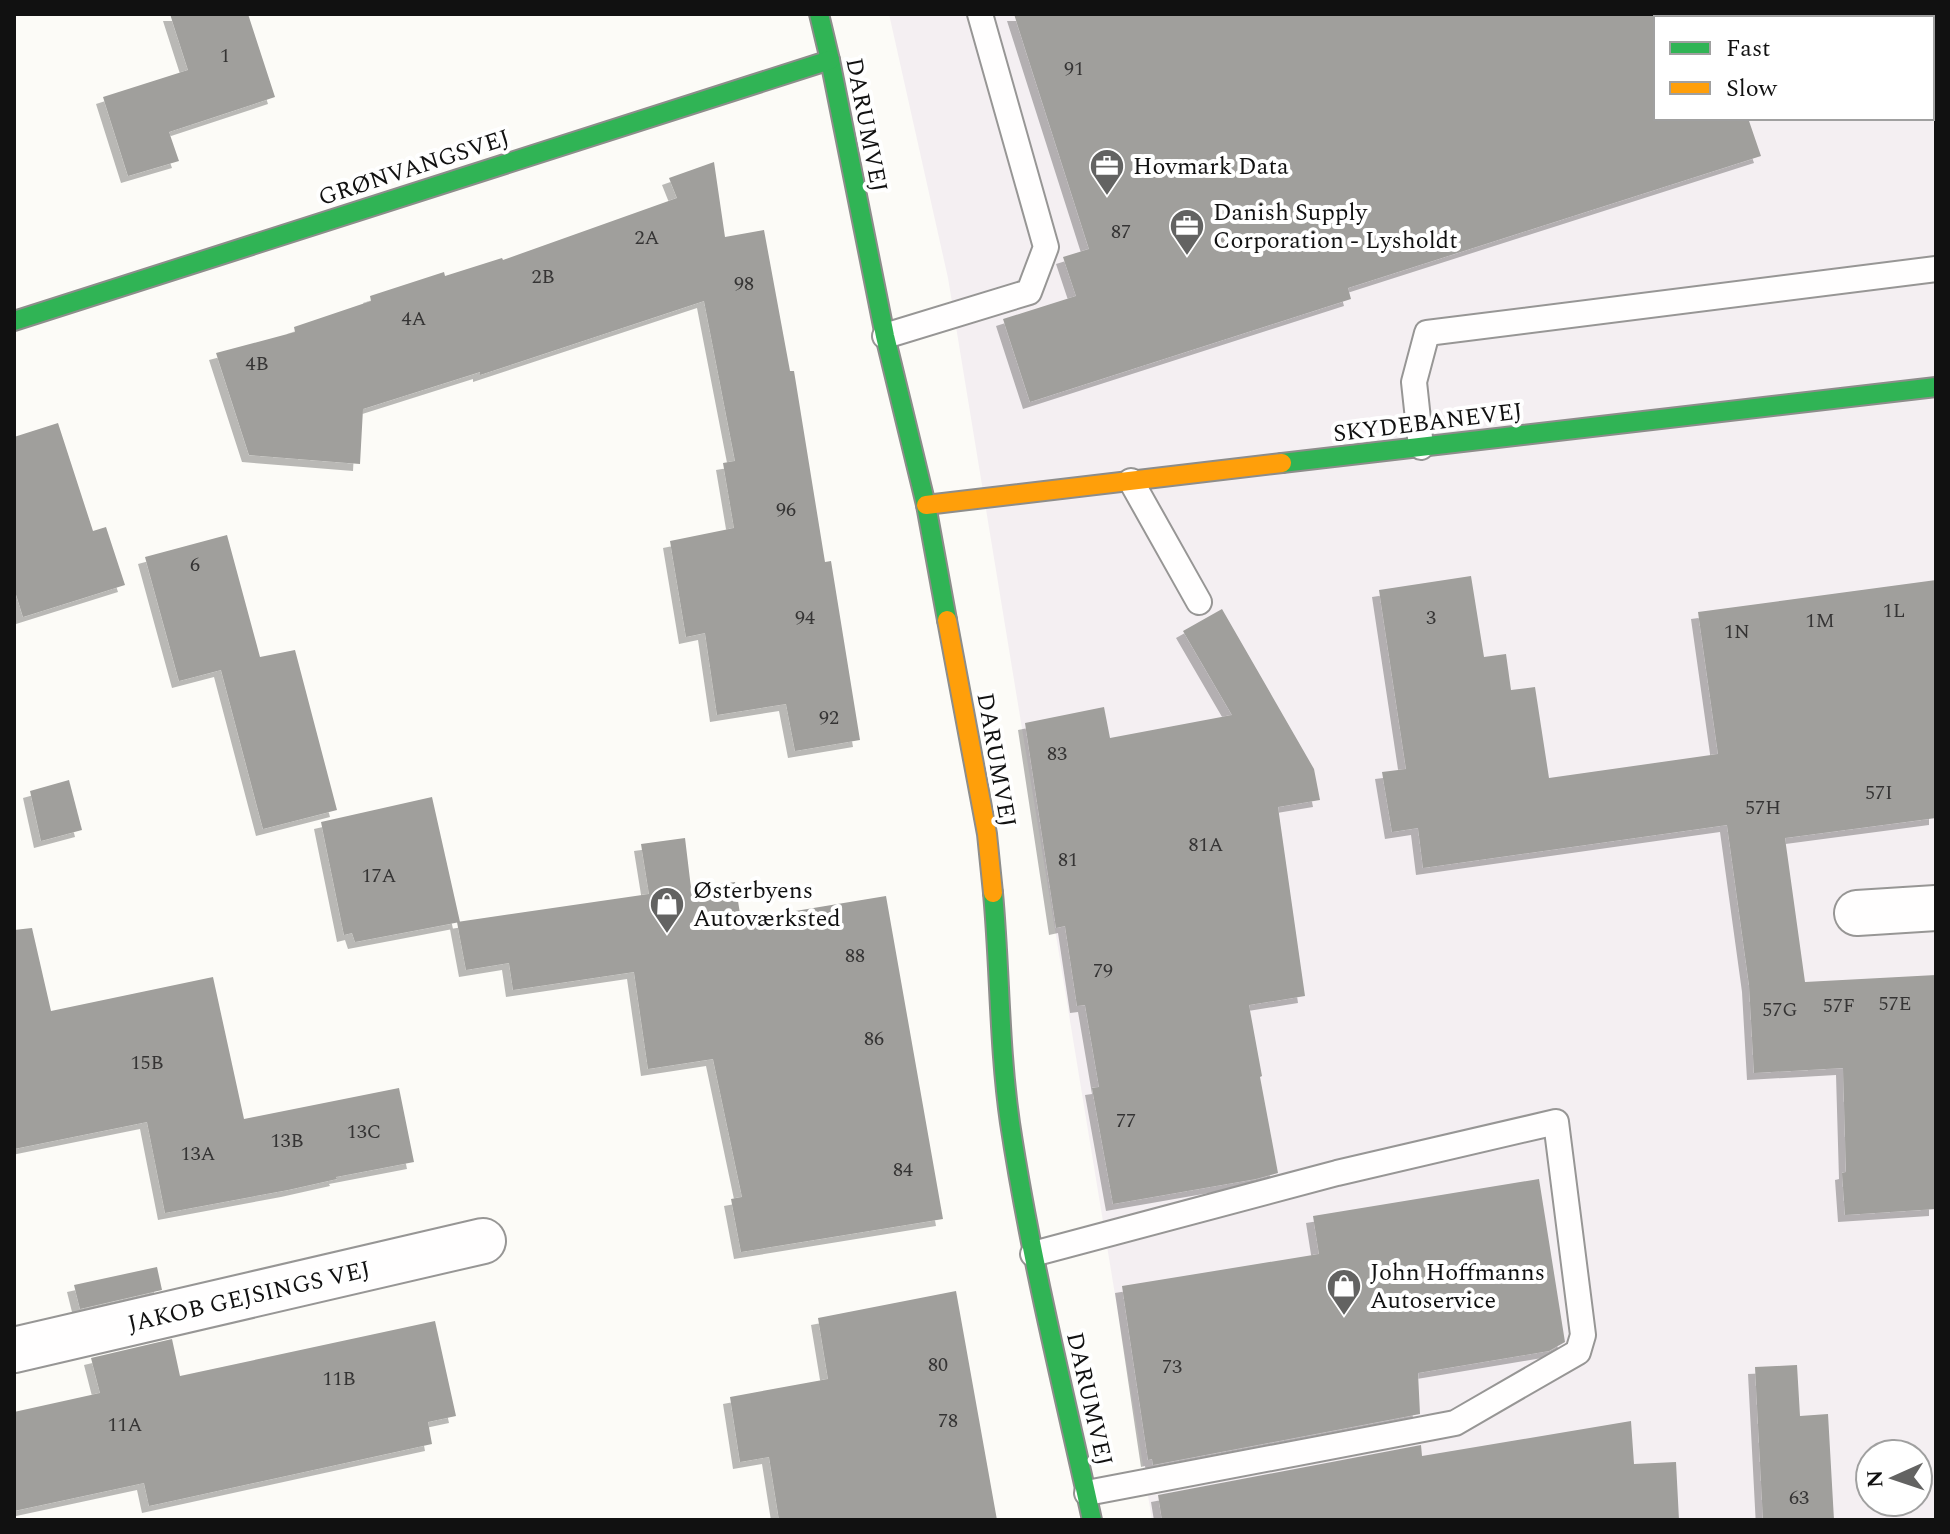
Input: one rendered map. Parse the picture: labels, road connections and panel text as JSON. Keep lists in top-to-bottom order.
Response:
{
  "streets": {
    "street": [
      "DARUMVEJ",
      "GRØNVANGSVEJ",
      "SKYDEBANEVEJ",
      "JAKOB GEJSINGS VEJ"
    ]
  },
  "crossings": [
    ["DARUMVEJ", "GRØNVANGSVEJ"],
    ["DARUMVEJ", "SKYDEBANEVEJ"]
  ],
  "places": {
    "office": ["Hovmark Data", "Danish Supply Corporation - Lysholdt"],
    "shop": ["Østerbyens Autoværksted", "John Hoffmanns Autoservice"]
  },
  "house_numbers": [
    "1",
    "91",
    "87",
    "2A",
    "2B",
    "98",
    "4A",
    "4B",
    "96",
    "6",
    "1L",
    "94",
    "3",
    "1M",
    "1N",
    "92",
    "83",
    "57I",
    "57H",
    "81A",
    "81",
    "17A",
    "88",
    "79",
    "57E",
    "57F",
    "57G",
    "86",
    "15B",
    "77",
    "13C",
    "13B",
    "13A",
    "84",
    "80",
    "73",
    "11B",
    "78",
    "11A",
    "63"
  ],
  "legend": ["Fast", "Slow"],
  "north": "left"
}
